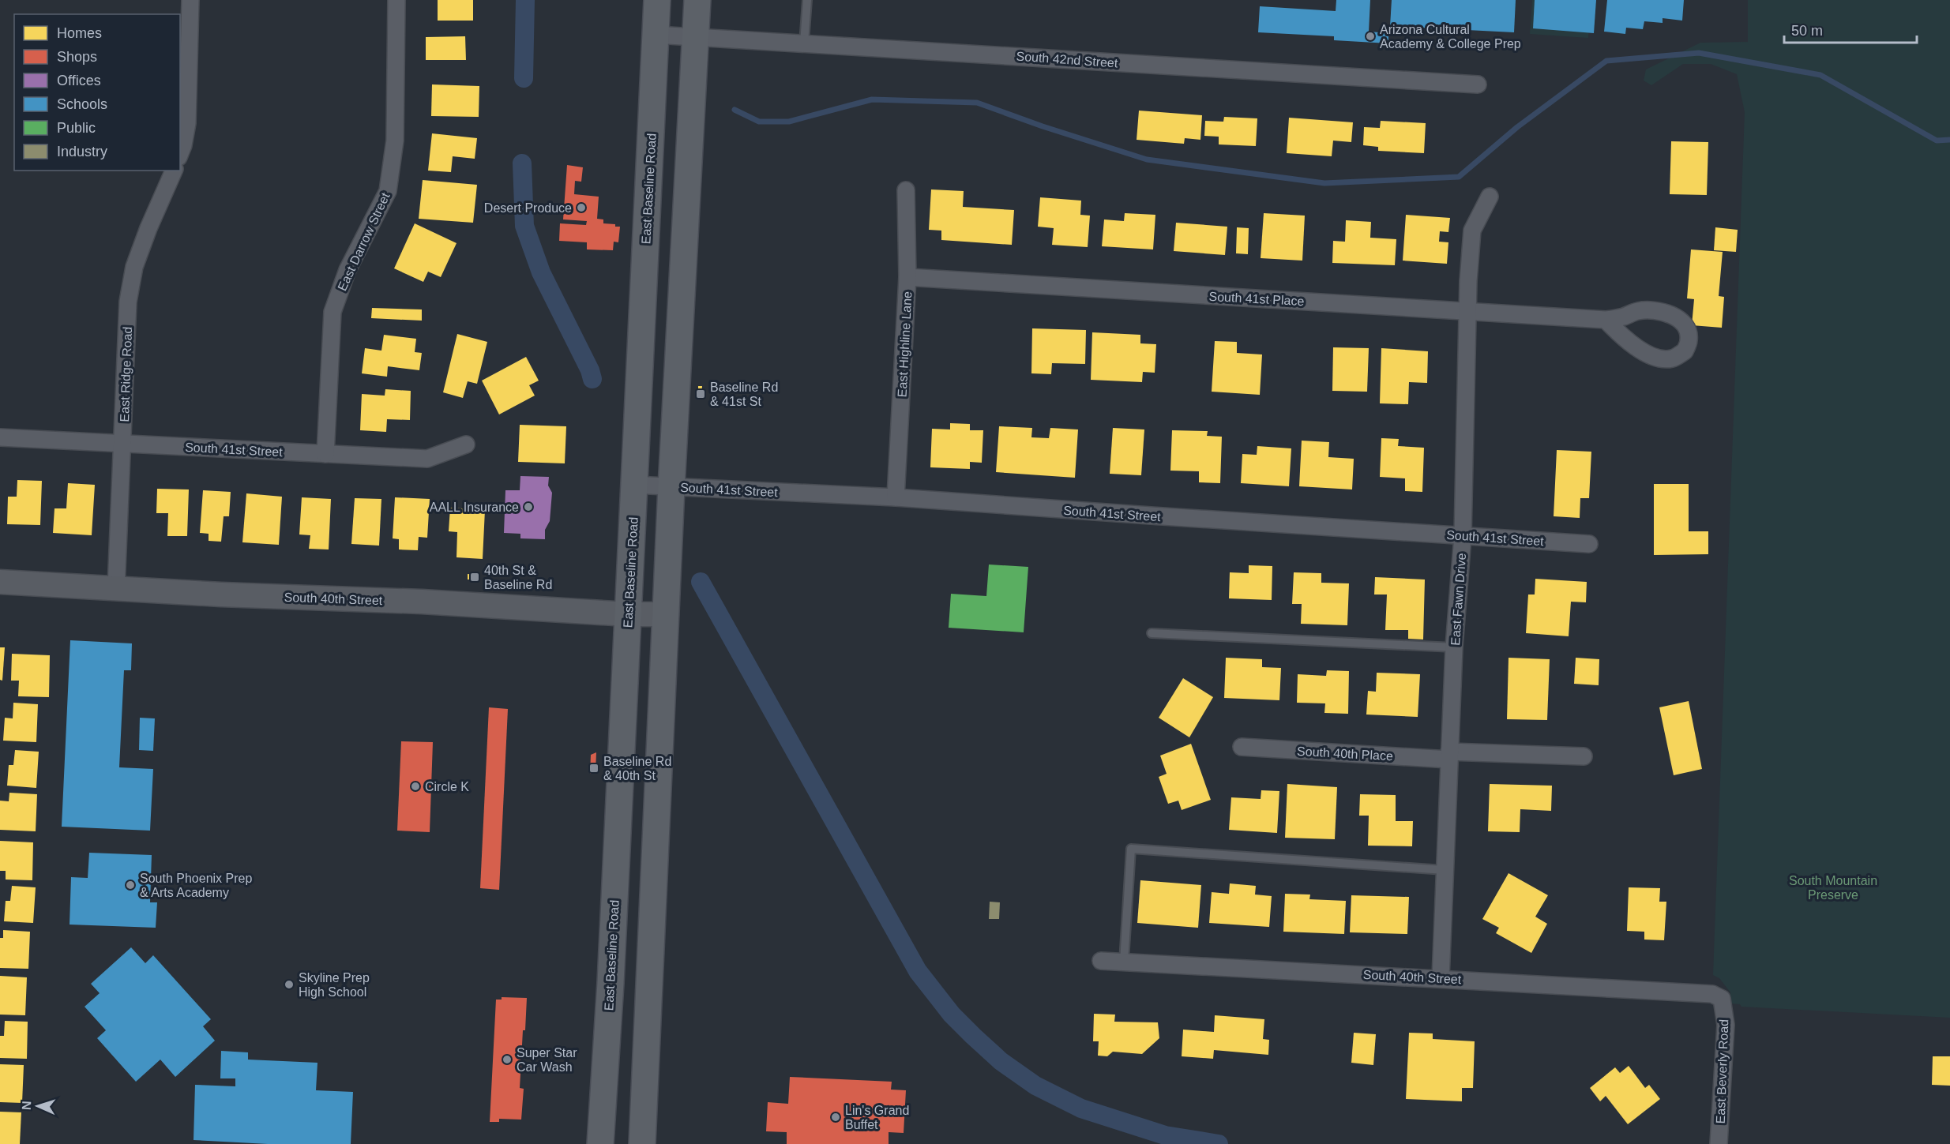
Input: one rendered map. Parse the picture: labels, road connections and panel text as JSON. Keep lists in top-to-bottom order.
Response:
{
  "streets": {
    "main road": ["East Baseline Road", "South 40th Street"],
    "street": [
      "South 42nd Street",
      "East Darrow Street",
      "South 41st Place",
      "East Highline Lane",
      "East Ridge Road",
      "South 41st Street",
      "East Fawn Drive",
      "South 40th Place",
      "East Beverly Road"
    ]
  },
  "crossings": [
    ["South 42nd Street", "East Baseline Road"],
    ["East Baseline Road", "South 41st Street"],
    ["East Baseline Road", "South 40th Street"],
    ["East Darrow Street", "South 41st Street"],
    ["South 41st Place", "East Highline Lane"],
    ["South 41st Place", "East Fawn Drive"],
    ["East Highline Lane", "South 41st Street"],
    ["East Ridge Road", "South 41st Street"],
    ["East Ridge Road", "South 40th Street"],
    ["South 41st Street", "East Fawn Drive"],
    ["South 40th Street", "East Fawn Drive"],
    ["South 40th Street", "East Beverly Road"],
    ["East Fawn Drive", "South 40th Place"]
  ],
  "parks": ["South Mountain Preserve"],
  "places": {
    "other": [
      "Arizona Cultural Academy & College Prep",
      "Desert Produce",
      "AALL Insurance",
      "Circle K",
      "South Phoenix Prep & Arts Academy",
      "Skyline Prep High School",
      "Super Star Car Wash",
      "Lin's Grand Buffet"
    ],
    "transit": ["Baseline Rd & 41st St", "40th St & Baseline Rd", "Baseline Rd & 40th St"]
  },
  "legend": [
    "Homes",
    "Shops",
    "Offices",
    "Schools",
    "Public",
    "Industry"
  ],
  "scale_bar": "50 m",
  "north": "left"
}
